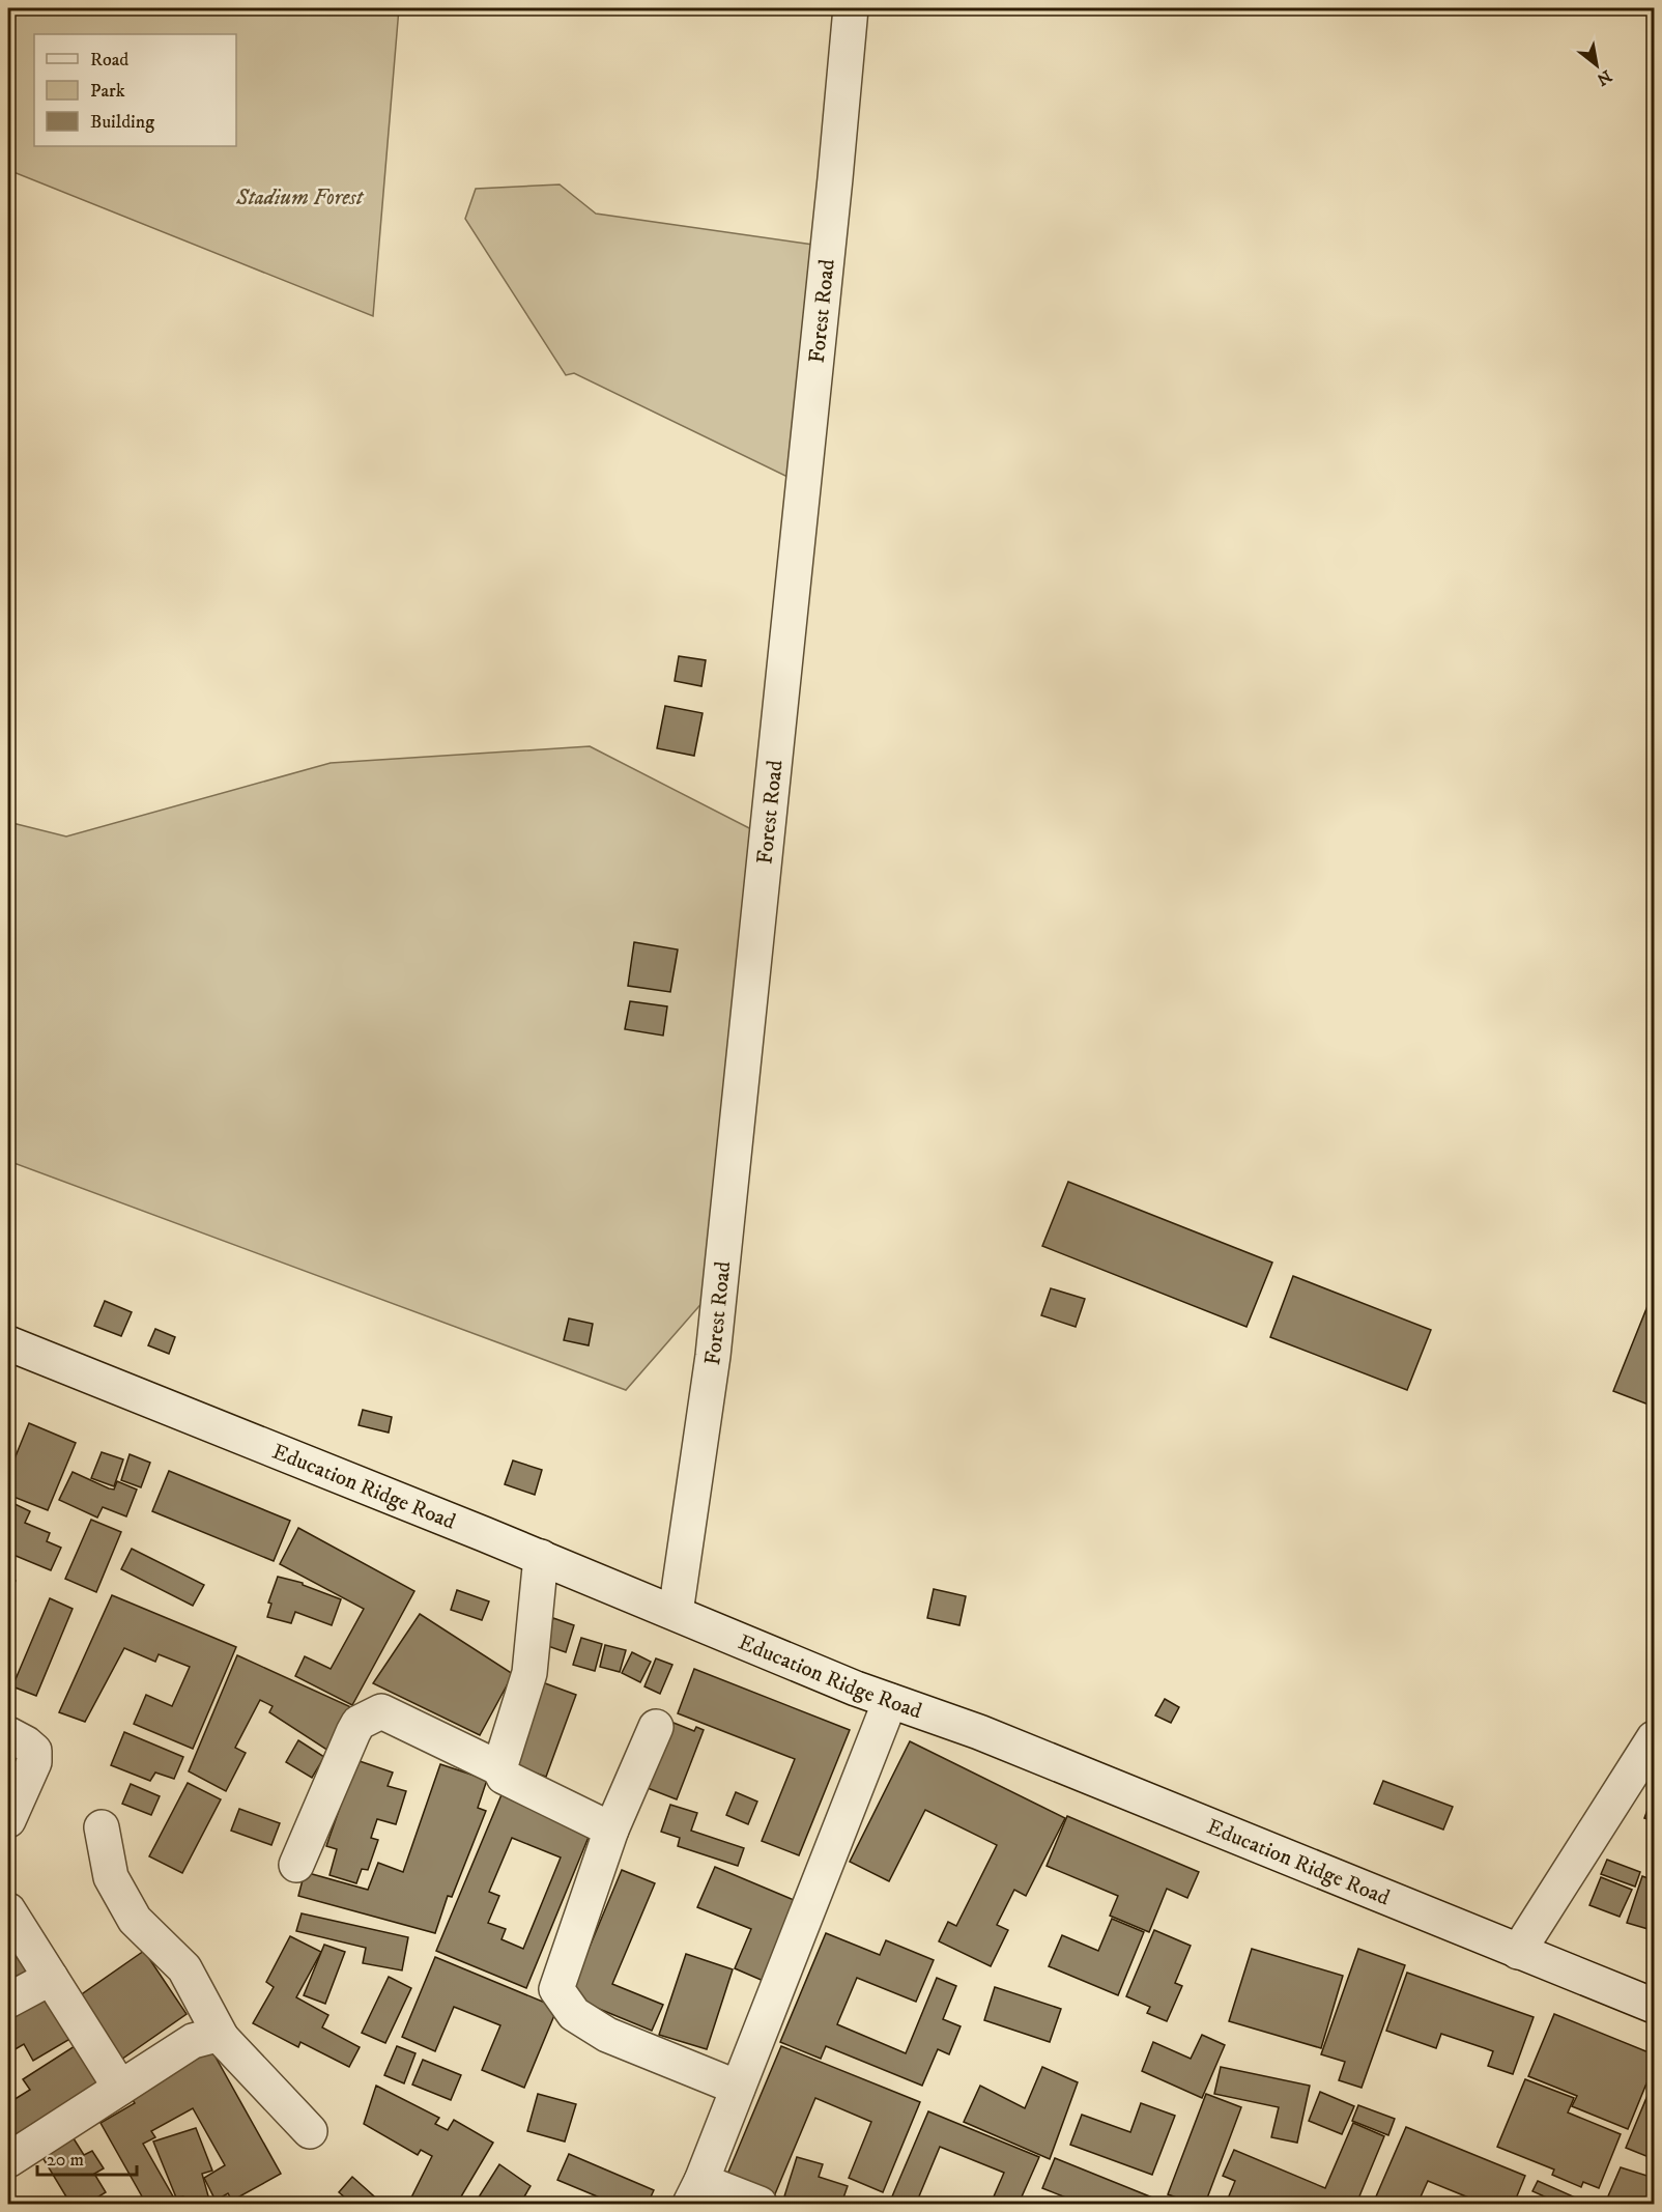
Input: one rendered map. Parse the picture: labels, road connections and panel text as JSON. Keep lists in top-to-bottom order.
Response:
{
  "streets": {
    "street": ["Forest Road", "Education Ridge Road"]
  },
  "crossings": [
    ["Forest Road", "Education Ridge Road"]
  ],
  "parks": ["Stadium Forest"],
  "legend": ["Road", "Park", "Building"],
  "scale_bar": "20 m",
  "north": "bottom right"
}
